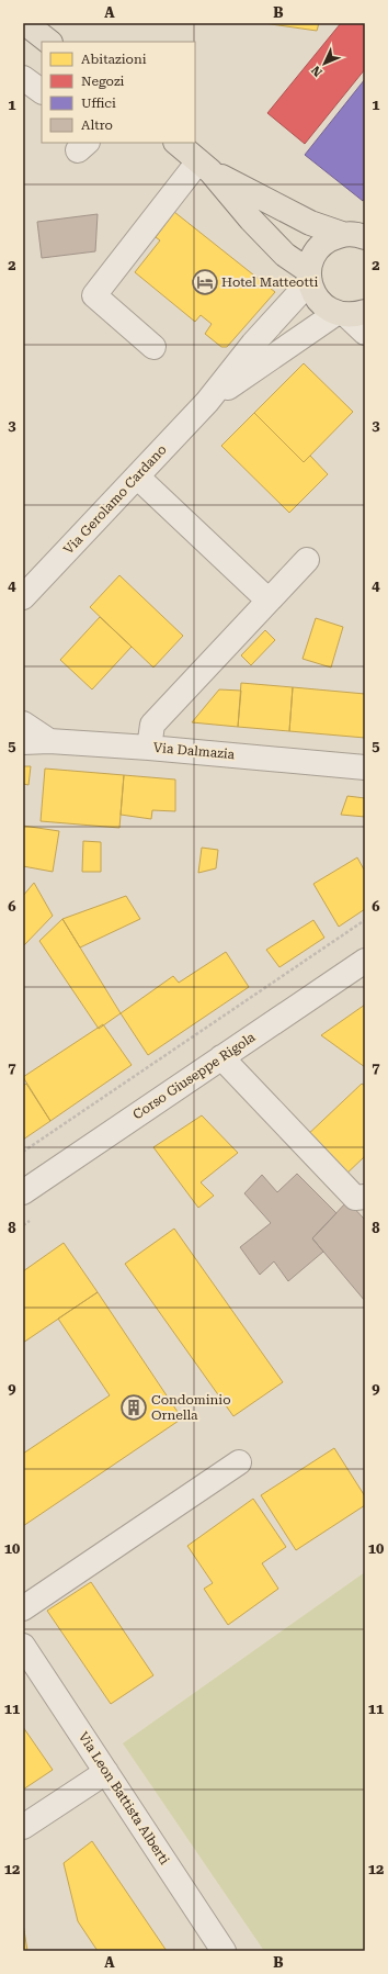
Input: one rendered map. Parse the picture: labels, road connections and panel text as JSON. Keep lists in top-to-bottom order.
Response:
{
  "streets": {
    "street": [
      "Via Gerolamo Cardano",
      "Via Dalmazia",
      "Corso Giuseppe Rigola",
      "Via Leon Battista Alberti"
    ]
  },
  "places": {
    "hotel": ["Hotel Matteotti"],
    "building": ["Condominio Ornella"]
  },
  "legend": [
    "Abitazioni",
    "Negozi",
    "Uffici",
    "Altro"
  ],
  "north": "bottom left",
  "grid": {
    "columns": ["A", "B"],
    "rows": [
      "1",
      "2",
      "3",
      "4",
      "5",
      "6",
      "7",
      "8",
      "9",
      "10",
      "11",
      "12"
    ]
  }
}
